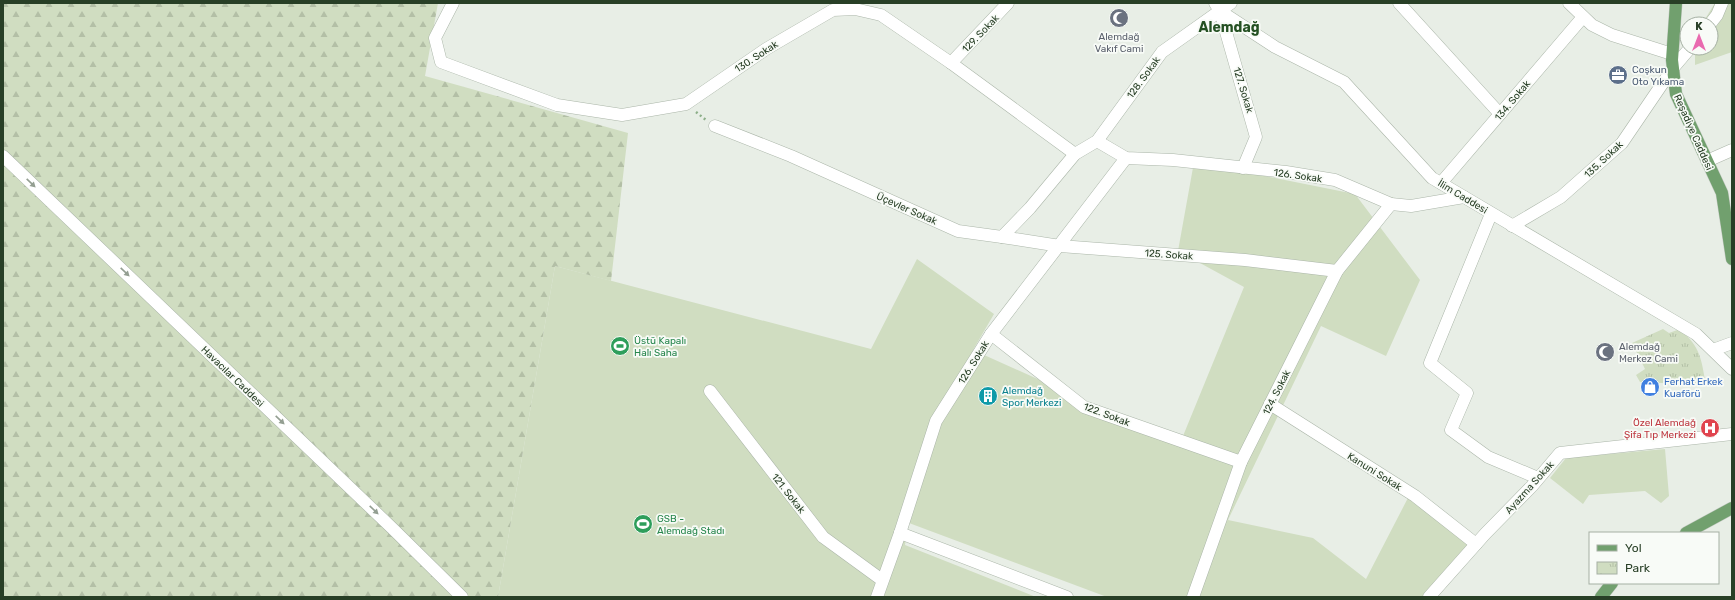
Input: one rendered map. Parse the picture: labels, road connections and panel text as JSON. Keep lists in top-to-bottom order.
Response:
{
  "streets": {
    "main road": ["Reşadiye Caddesi"],
    "street": [
      "129. Sokak",
      "130. Sokak",
      "128. Sokak",
      "127. Sokak",
      "134. Sokak",
      "135. Sokak",
      "126. Sokak",
      "İlim Caddesi",
      "Üçevler Sokak",
      "125. Sokak",
      "Havacılar Caddesi",
      "124. Sokak",
      "122. Sokak",
      "Kanuni Sokak",
      "Ayazma Sokak",
      "121. Sokak"
    ]
  },
  "crossings": [
    ["129. Sokak", "130. Sokak"],
    ["128. Sokak", "127. Sokak"],
    ["128. Sokak", "126. Sokak"],
    ["128. Sokak", "İlim Caddesi"],
    ["127. Sokak", "126. Sokak"],
    ["127. Sokak", "İlim Caddesi"],
    ["134. Sokak", "İlim Caddesi"],
    ["Reşadiye Caddesi", "135. Sokak"],
    ["135. Sokak", "İlim Caddesi"],
    ["126. Sokak", "İlim Caddesi"],
    ["126. Sokak", "125. Sokak"],
    ["126. Sokak", "124. Sokak"],
    ["126. Sokak", "122. Sokak"],
    ["126. Sokak", "121. Sokak"],
    ["Üçevler Sokak", "125. Sokak"],
    ["125. Sokak", "124. Sokak"],
    ["124. Sokak", "122. Sokak"],
    ["124. Sokak", "Kanuni Sokak"],
    ["Kanuni Sokak", "Ayazma Sokak"]
  ],
  "one_way": ["Havacılar Caddesi"],
  "districts": ["Alemdağ"],
  "places": {
    "mosque": ["Alemdağ Vakıf Cami", "Alemdağ Merkez Cami"],
    "office": ["Coşkun Oto Yıkama"],
    "sports": ["Üstü Kapalı Halı Saha", "GSB - Alemdağ Stadı"],
    "shop": ["Ferhat Erkek Kuaförü"],
    "building": ["Alemdağ Spor Merkezi"],
    "hospital": ["Özel Alemdağ Şifa Tıp Merkezi"]
  },
  "legend": ["Yol", "Park"],
  "north": "top"
}
